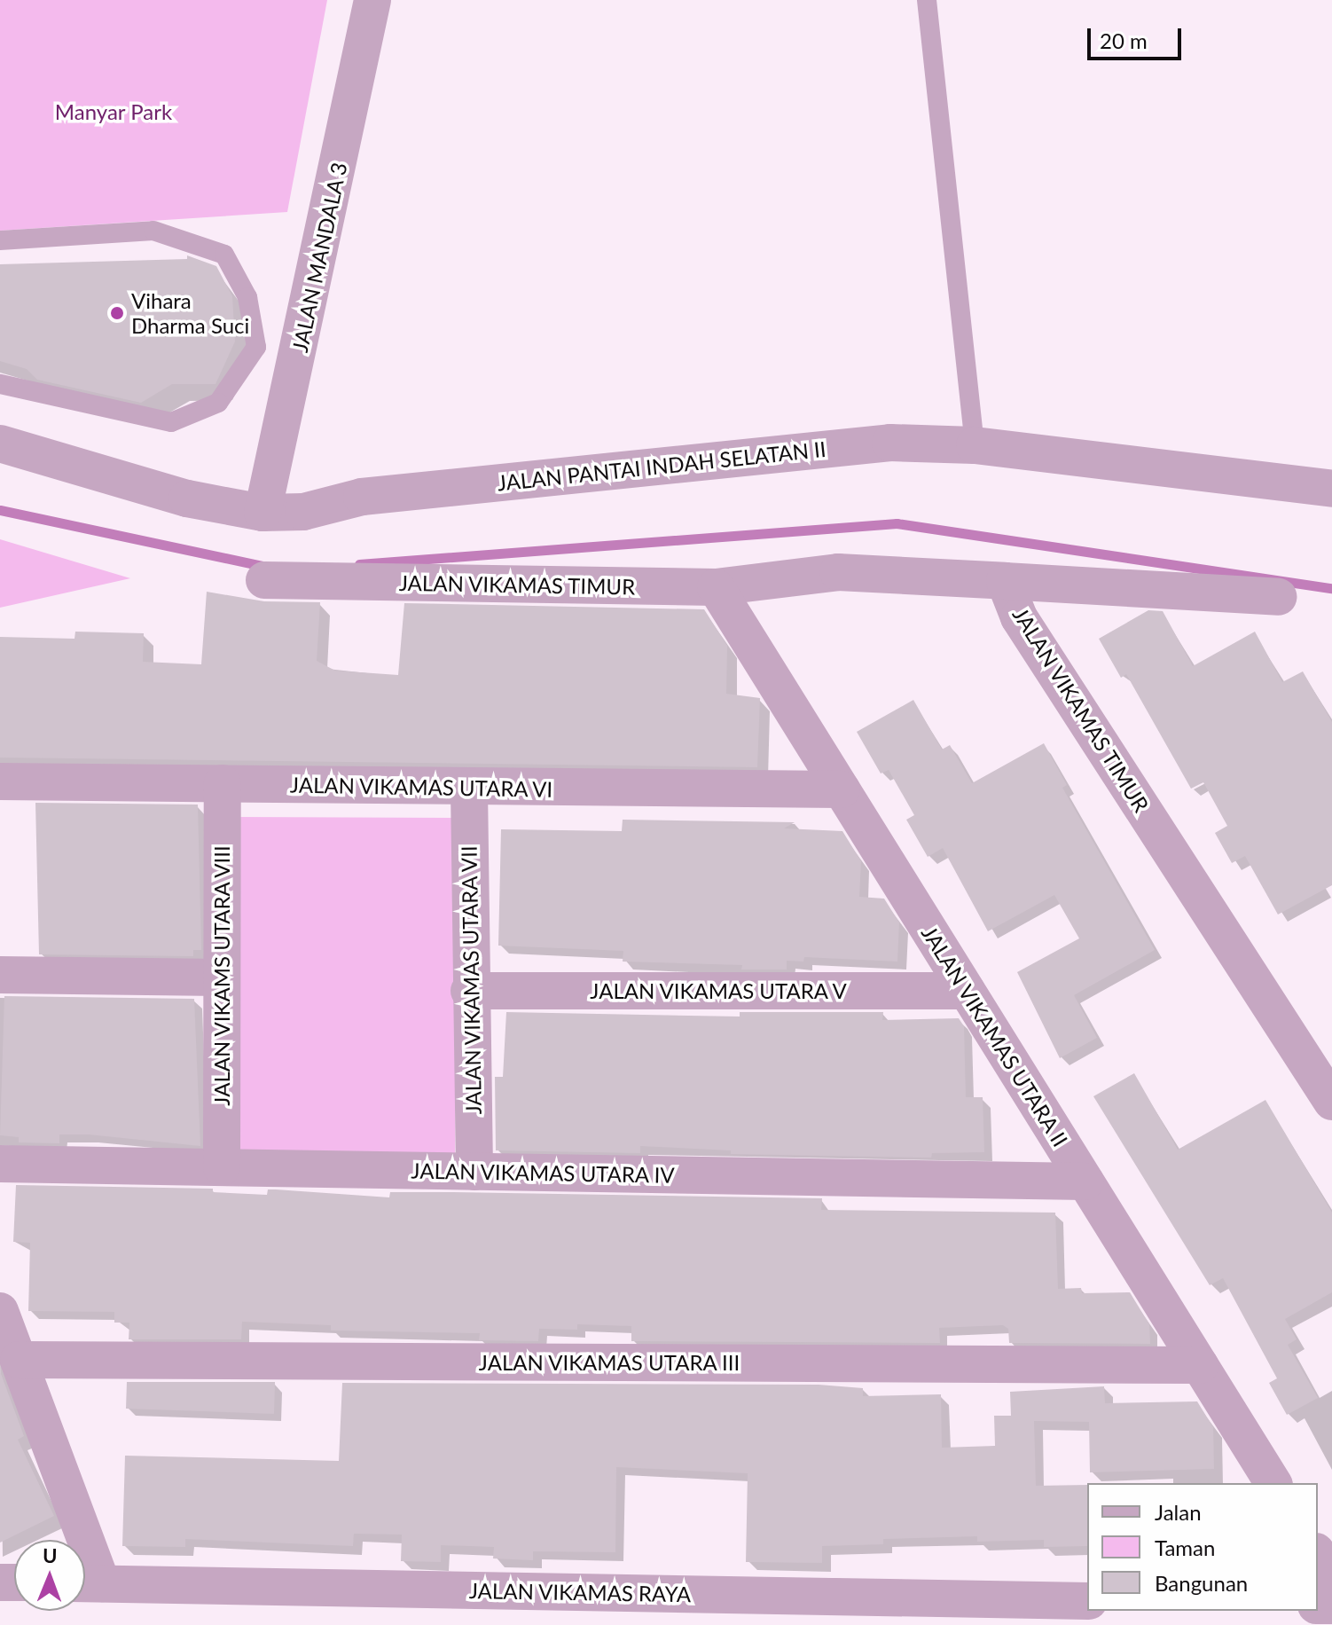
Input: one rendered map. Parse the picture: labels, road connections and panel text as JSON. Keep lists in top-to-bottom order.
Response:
{
  "streets": {
    "street": [
      "JALAN MANDALA 3",
      "JALAN PANTAI INDAH SELATAN II",
      "JALAN VIKAMAS TIMUR",
      "JALAN VIKAMAS UTARA VI",
      "JALAN VIKAMS UTARA VIII",
      "JALAN VIKAMAS UTARA VII",
      "JALAN VIKAMAS UTARA V",
      "JALAN VIKAMAS UTARA II",
      "JALAN VIKAMAS UTARA IV",
      "JALAN VIKAMAS UTARA III",
      "JALAN VIKAMAS RAYA"
    ]
  },
  "crossings": [
    ["JALAN MANDALA 3", "JALAN PANTAI INDAH SELATAN II"],
    ["JALAN VIKAMAS TIMUR", "JALAN VIKAMAS UTARA II"],
    ["JALAN VIKAMAS UTARA VI", "JALAN VIKAMS UTARA VIII"],
    ["JALAN VIKAMAS UTARA VI", "JALAN VIKAMAS UTARA VII"],
    ["JALAN VIKAMAS UTARA VI", "JALAN VIKAMAS UTARA II"],
    ["JALAN VIKAMS UTARA VIII", "JALAN VIKAMAS UTARA IV"],
    ["JALAN VIKAMAS UTARA VII", "JALAN VIKAMAS UTARA V"],
    ["JALAN VIKAMAS UTARA VII", "JALAN VIKAMAS UTARA IV"],
    ["JALAN VIKAMAS UTARA V", "JALAN VIKAMAS UTARA II"],
    ["JALAN VIKAMAS UTARA II", "JALAN VIKAMAS UTARA IV"],
    ["JALAN VIKAMAS UTARA II", "JALAN VIKAMAS UTARA III"]
  ],
  "parks": ["Manyar Park"],
  "places": ["Vihara Dharma Suci"],
  "legend": ["Jalan", "Taman", "Bangunan"],
  "scale_bar": "20 m",
  "north": "top"
}
